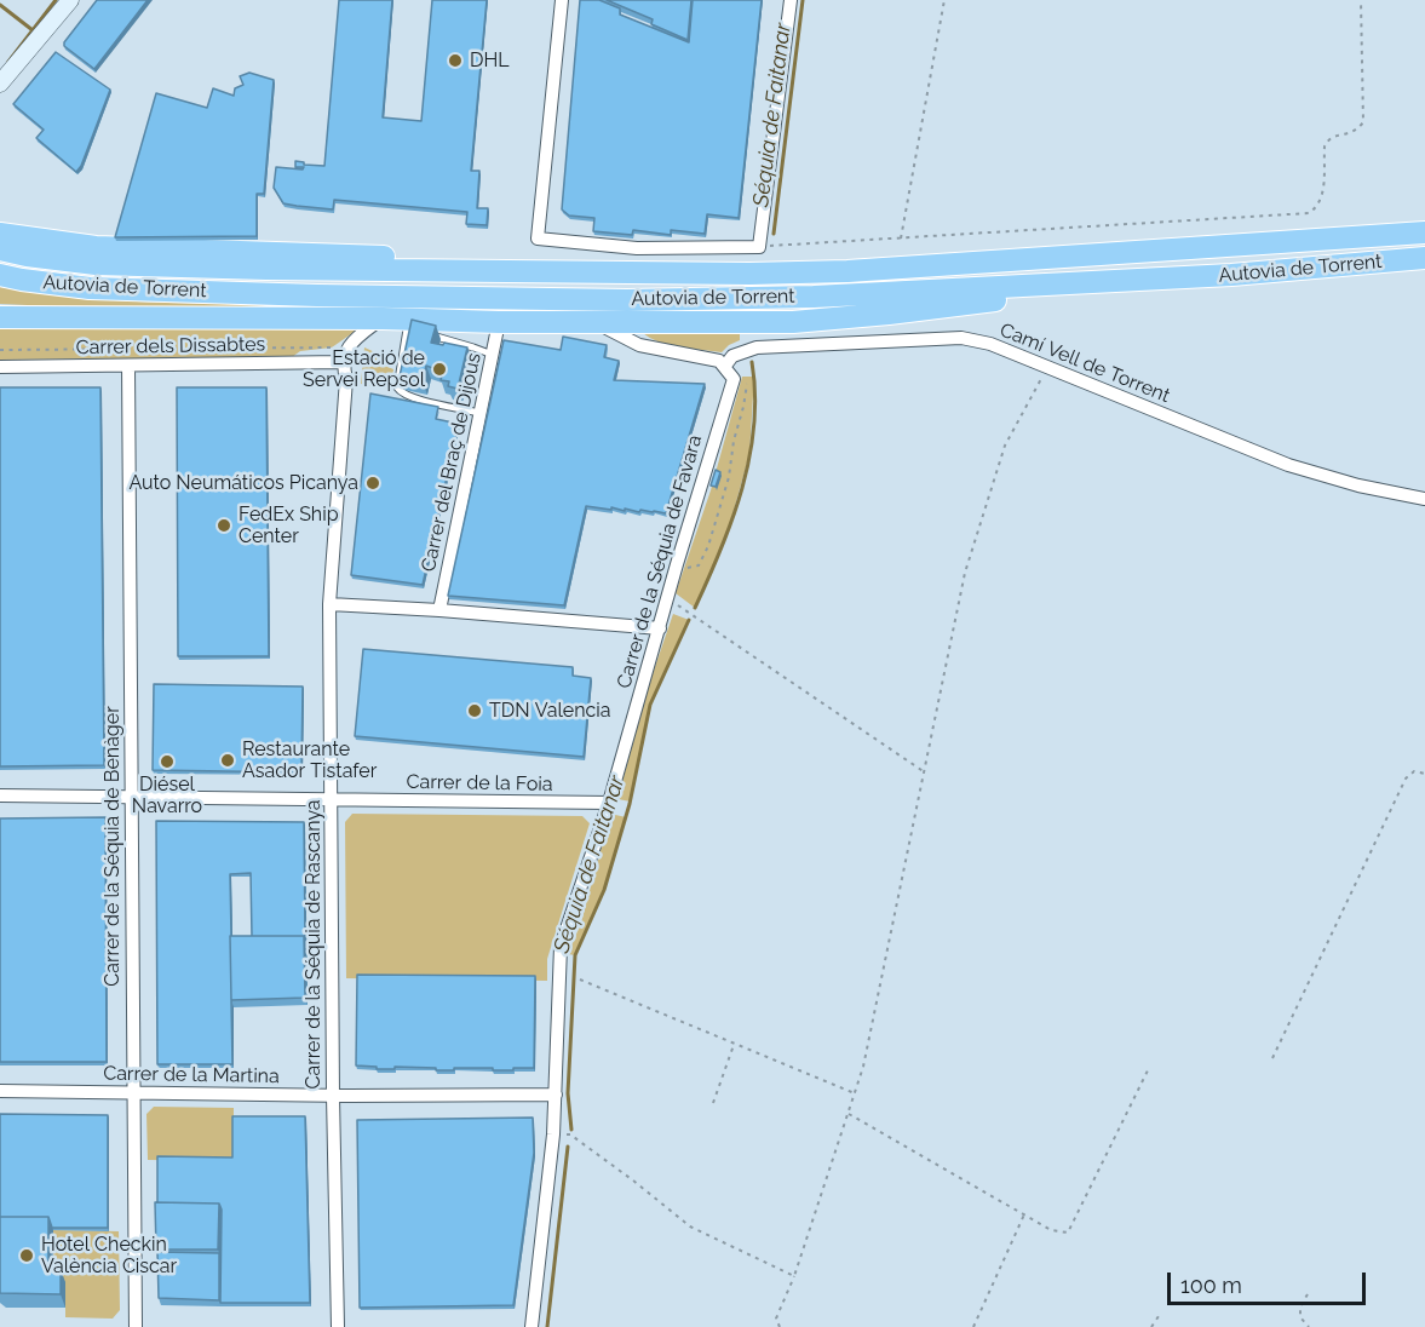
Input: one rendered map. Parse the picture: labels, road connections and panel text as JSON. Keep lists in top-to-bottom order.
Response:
{
  "streets": {
    "highway": ["Autovia de Torrent"],
    "street": [
      "Carrer dels Dissabtes",
      "Camí Vell de Torrent",
      "Carrer del Braç de Dijous",
      "Carrer de la Séquia de Favara",
      "Carrer de la Foia",
      "Carrer de la Séquia de Benàger",
      "Carrer de la Séquia de Rascanya",
      "Carrer de la Martina"
    ]
  },
  "crossings": [
    ["Carrer dels Dissabtes", "Carrer de la Séquia de Benàger"],
    ["Carrer dels Dissabtes", "Carrer de la Séquia de Rascanya"],
    ["Camí Vell de Torrent", "Carrer de la Séquia de Favara"],
    ["Carrer de la Séquia de Favara", "Carrer de la Foia"],
    ["Carrer de la Séquia de Favara", "Carrer de la Martina"],
    ["Carrer de la Foia", "Carrer de la Séquia de Benàger"],
    ["Carrer de la Foia", "Carrer de la Séquia de Rascanya"],
    ["Carrer de la Séquia de Benàger", "Carrer de la Martina"],
    ["Carrer de la Séquia de Rascanya", "Carrer de la Martina"]
  ],
  "water": ["Séquia de Faitanar"],
  "places": [
    "DHL",
    "Estació de Servei Repsol",
    "Auto Neumáticos Picanya",
    "FedEx Ship Center",
    "TDN Valencia",
    "Restaurante Asador Tistafer",
    "Diésel Navarro",
    "Hotel Checkin València Ciscar"
  ],
  "scale_bar": "100 m"
}
